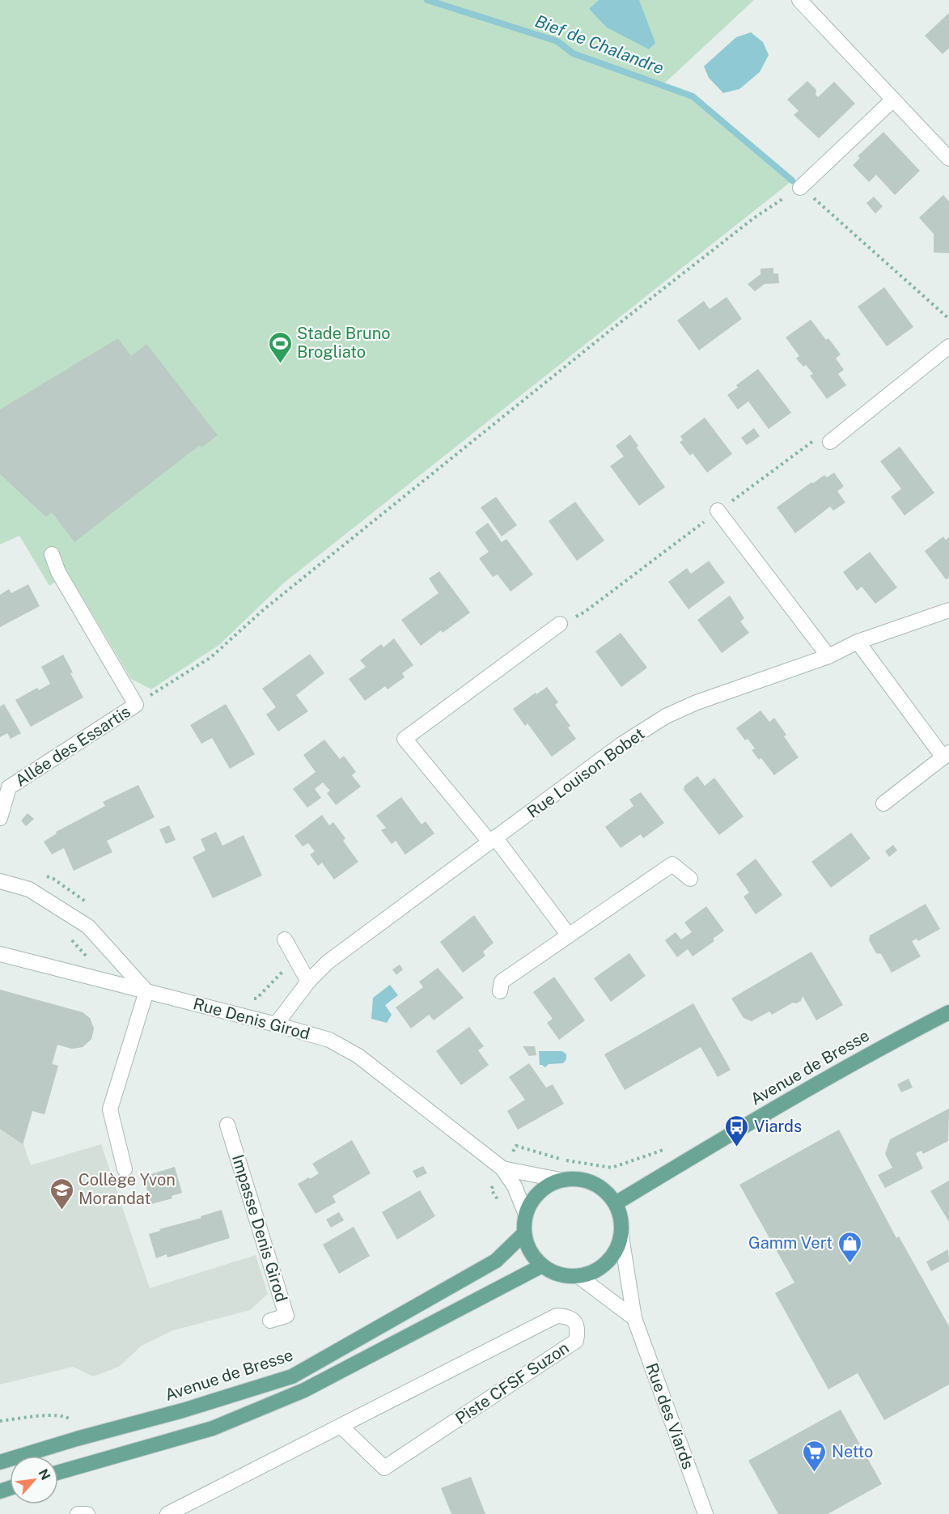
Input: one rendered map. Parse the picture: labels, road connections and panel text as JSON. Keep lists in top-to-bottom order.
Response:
{
  "streets": {
    "main road": ["Avenue de Bresse"],
    "street": [
      "Allée des Essartis",
      "Rue Louison Bobet",
      "Rue Denis Girod",
      "Impasse Denis Girod",
      "Piste CFSF Suzon",
      "Rue des Viards"
    ]
  },
  "crossings": [
    ["Rue Louison Bobet", "Rue Denis Girod"],
    ["Rue Denis Girod", "Avenue de Bresse"],
    ["Rue Denis Girod", "Rue des Viards"],
    ["Avenue de Bresse", "Rue des Viards"]
  ],
  "water": ["Bief de Chalandre"],
  "places": {
    "sports": ["Stade Bruno Brogliato"],
    "bus stop": ["Viards"],
    "school or university": ["Collège Yvon Morandat"],
    "shop": ["Gamm Vert"],
    "supermarket": ["Netto"]
  },
  "north": "top right"
}
